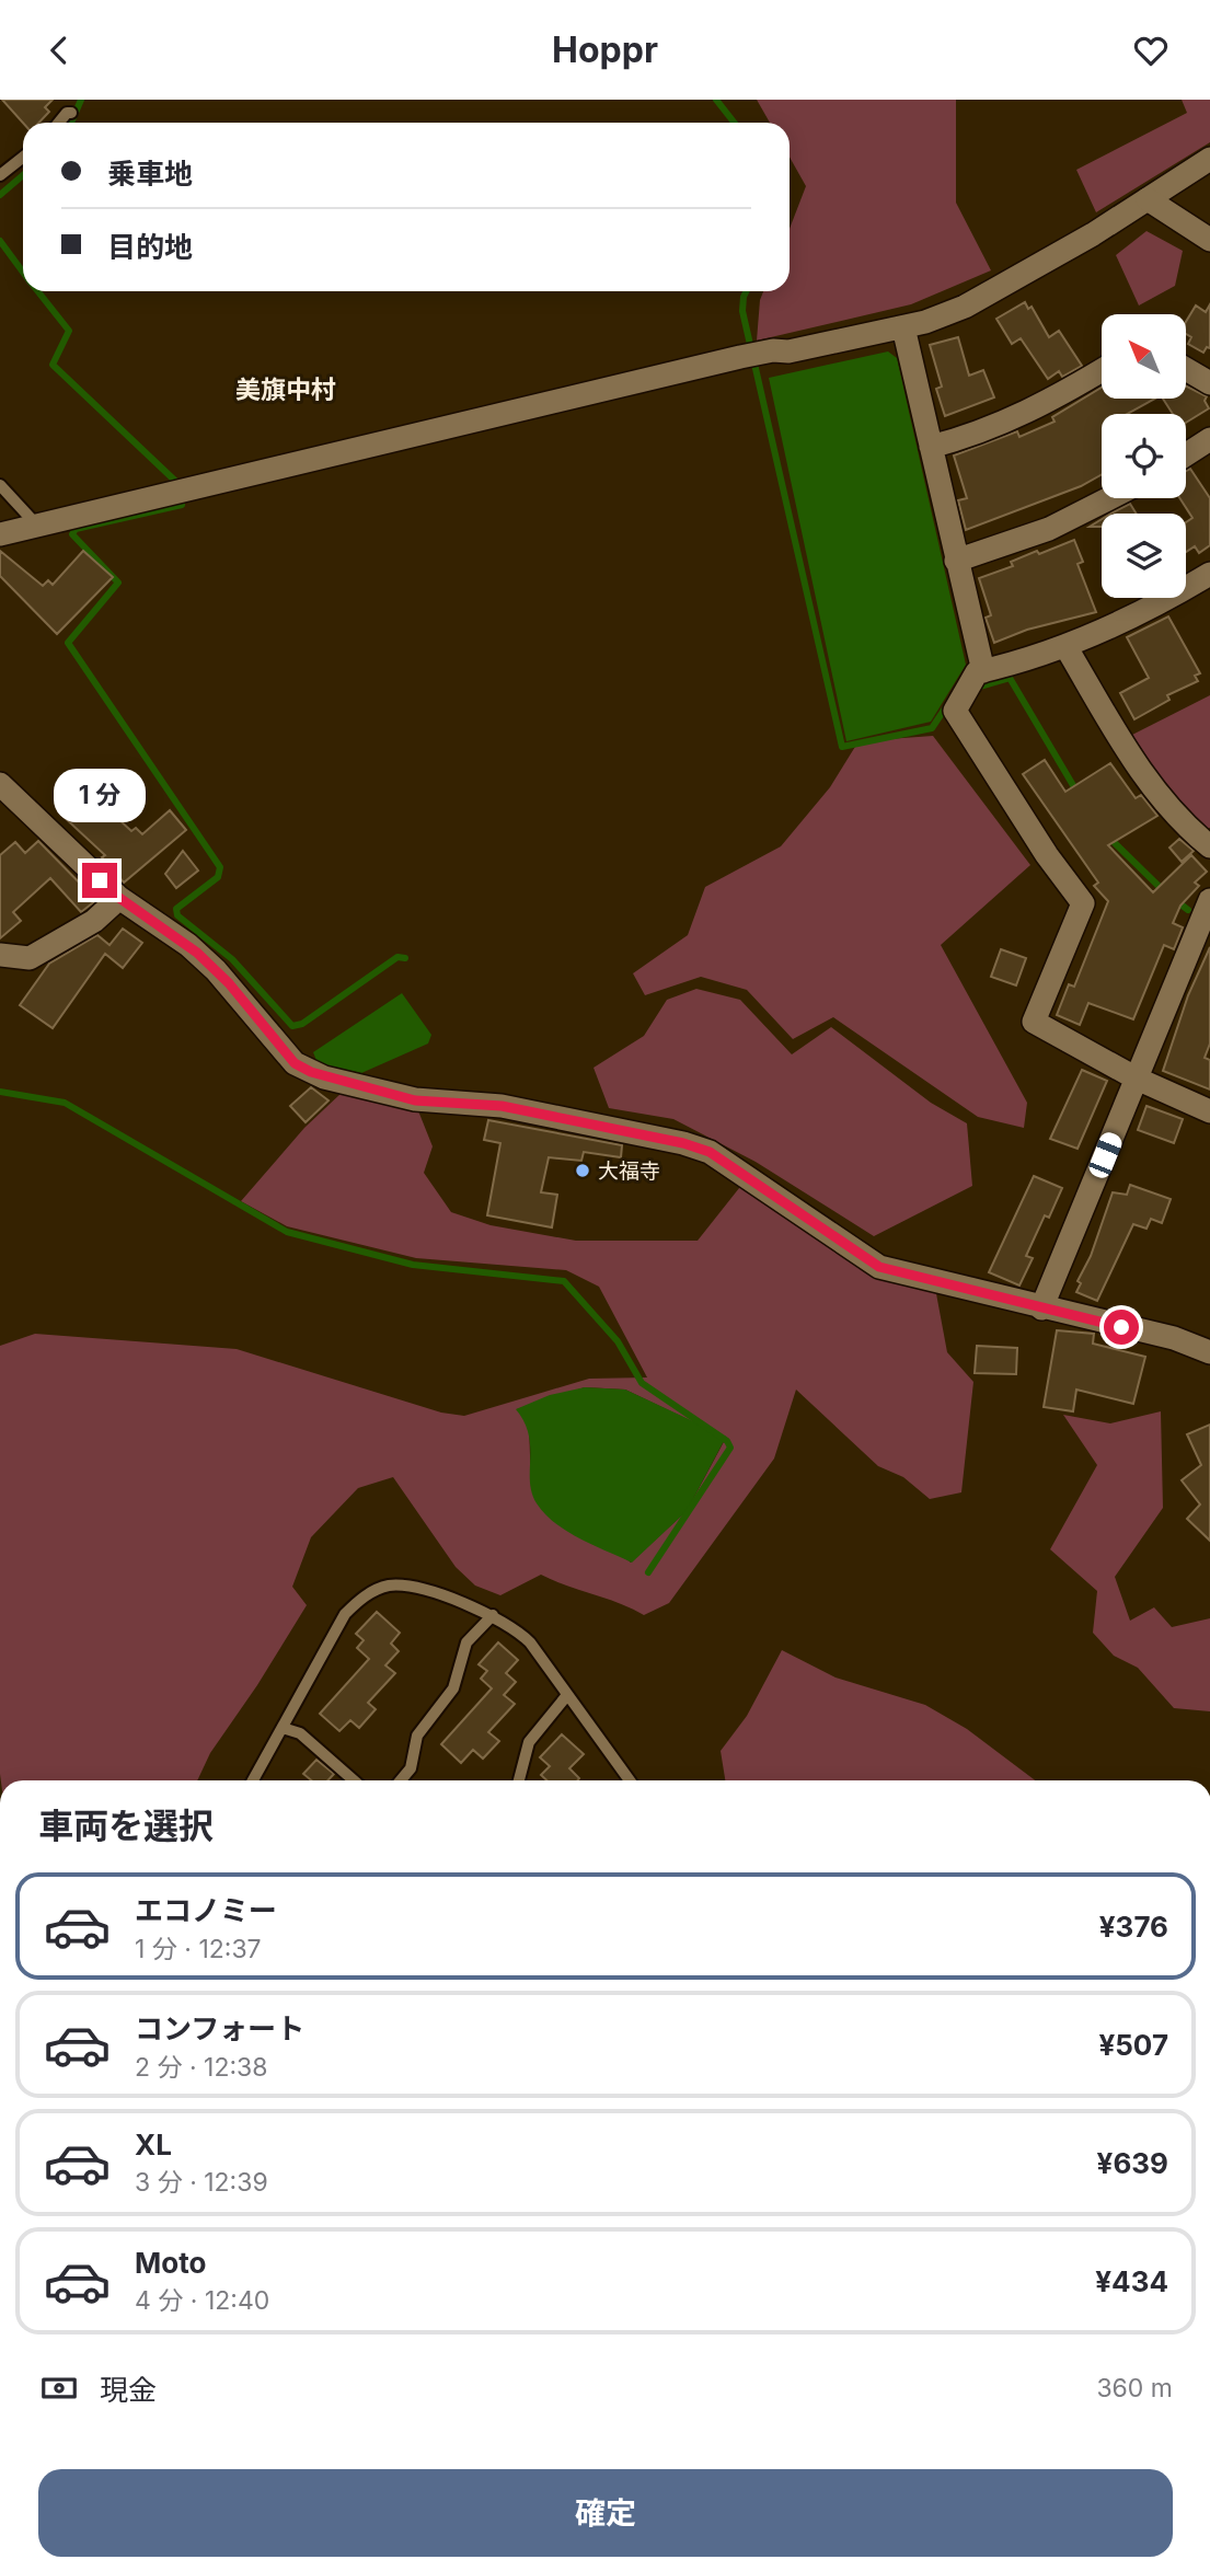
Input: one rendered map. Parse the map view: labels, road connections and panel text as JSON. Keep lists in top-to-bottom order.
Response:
{
  "districts": ["美旗中村"],
  "places": ["大福寺"],
  "north": "top left",
  "page": {
    "header": "Hoppr",
    "banner": ["乗車地", "目的地"],
    "bubble": "1 分",
    "heading": "車両を選択",
    "list": [
      {
        "name": "エコノミー",
        "note": "1 分 · 12:37",
        "value": "¥376"
      },
      {
        "name": "コンフォート",
        "note": "2 分 · 12:38",
        "value": "¥507"
      },
      {
        "name": "XL",
        "note": "3 分 · 12:39",
        "value": "¥639"
      },
      {
        "name": "Moto",
        "note": "4 分 · 12:40",
        "value": "¥434"
      }
    ],
    "pay": ["現金", "360 m"],
    "buttons": "確定"
  }
}
